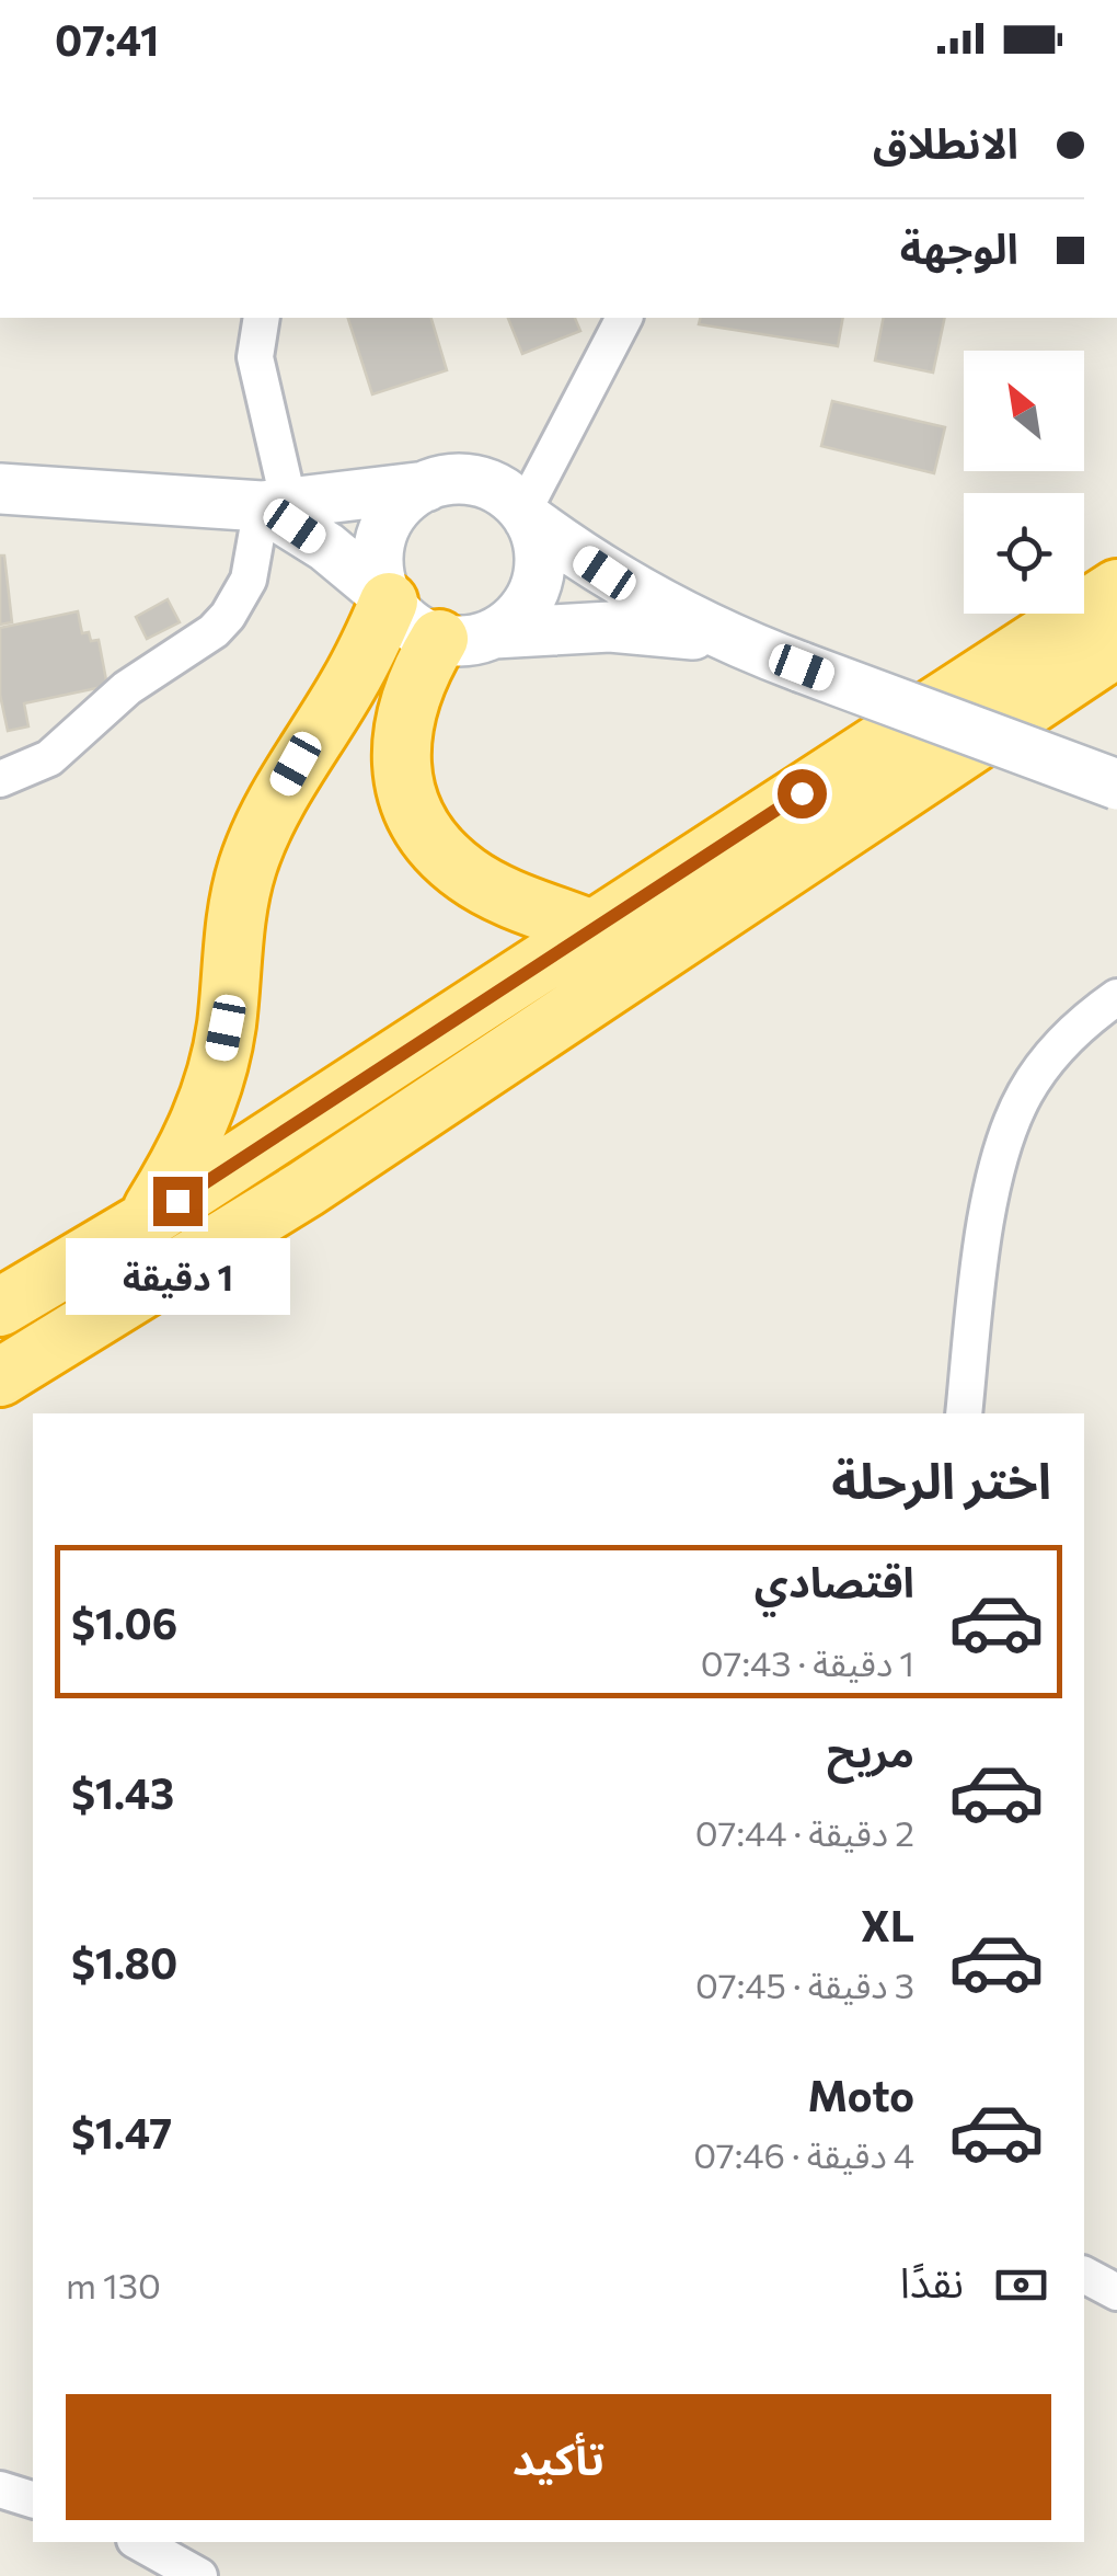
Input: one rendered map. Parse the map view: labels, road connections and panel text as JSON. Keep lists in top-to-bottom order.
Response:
{
  "north": "top left",
  "page": {
    "status": "07:41",
    "banner": ["الانطلاق", "الوجهة"],
    "bubble": "1 دقيقة",
    "heading": "اختر الرحلة",
    "list": [
      {
        "name": "اقتصادي",
        "note": "1 دقيقة · 07:43",
        "value": "$1.06"
      },
      {
        "name": "مريح",
        "note": "2 دقيقة · 07:44",
        "value": "$1.43"
      },
      {
        "name": "XL",
        "note": "3 دقيقة · 07:45",
        "value": "$1.80"
      },
      {
        "name": "Moto",
        "note": "4 دقيقة · 07:46",
        "value": "$1.47"
      }
    ],
    "pay": ["نقدًا", "130 m"],
    "buttons": "تأكيد"
  }
}
